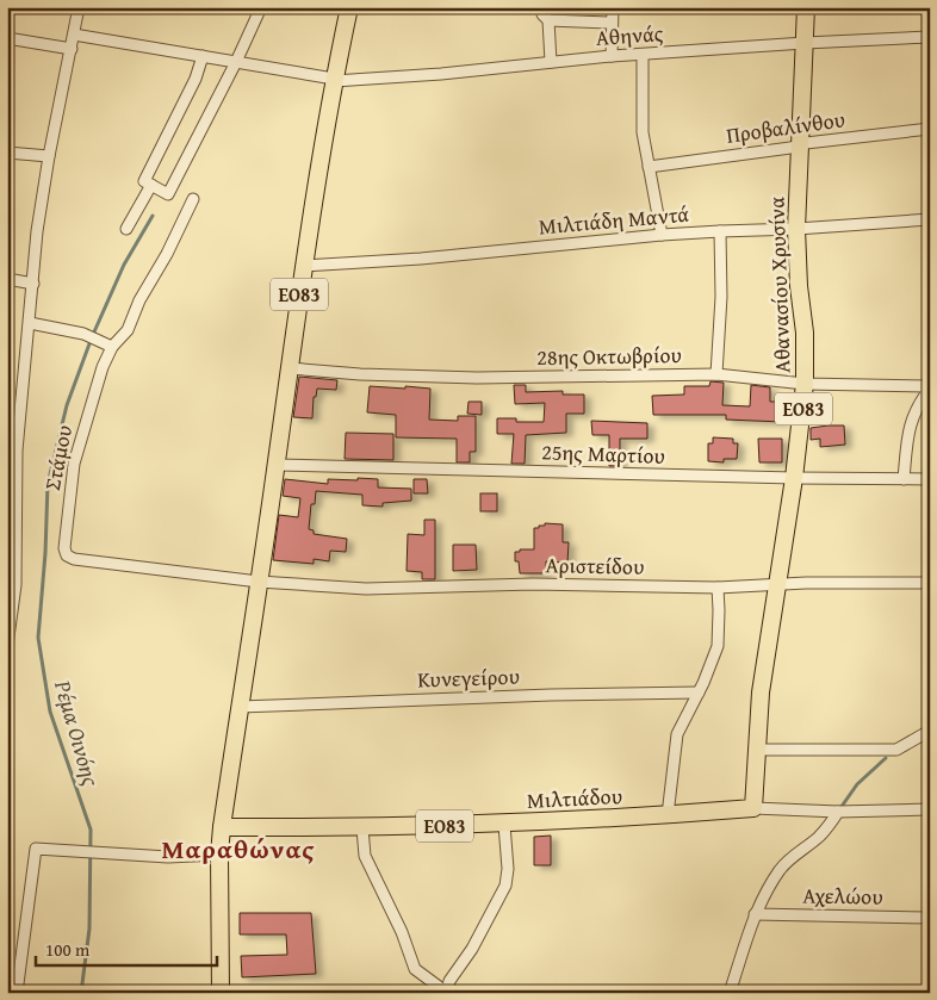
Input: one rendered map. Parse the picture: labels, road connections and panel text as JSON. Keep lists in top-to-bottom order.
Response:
{
  "streets": {
    "main road": ["Αθανασίου Χρυσίνα", "ΕΟ83", "Μιλτιάδου"],
    "street": [
      "Αθηνάς",
      "Προβαλίνθου",
      "Μιλτιάδη Μαντά",
      "28ης Οκτωβρίου",
      "25ης Μαρτίου",
      "Στάμου",
      "Αριστείδου",
      "Κυνεγείρου",
      "Αχελώου"
    ]
  },
  "crossings": [
    ["Αθηνάς", "Αθανασίου Χρυσίνα"],
    ["Αθηνάς", "ΕΟ83"],
    ["Προβαλίνθου", "Αθανασίου Χρυσίνα"],
    ["Μιλτιάδη Μαντά", "Αθανασίου Χρυσίνα"],
    ["Μιλτιάδη Μαντά", "ΕΟ83"],
    ["Αθανασίου Χρυσίνα", "28ης Οκτωβρίου"],
    ["Αθανασίου Χρυσίνα", "25ης Μαρτίου"],
    ["Αθανασίου Χρυσίνα", "Αριστείδου"],
    ["Αθανασίου Χρυσίνα", "Μιλτιάδου"],
    ["ΕΟ83", "28ης Οκτωβρίου"],
    ["ΕΟ83", "25ης Μαρτίου"],
    ["ΕΟ83", "Στάμου"],
    ["ΕΟ83", "Αριστείδου"],
    ["ΕΟ83", "Κυνεγείρου"],
    ["ΕΟ83", "Μιλτιάδου"],
    ["Στάμου", "Αριστείδου"]
  ],
  "districts": ["Μαραθώνας"],
  "water": ["Ρέμα Οινόης"],
  "scale_bar": "100 m"
}
